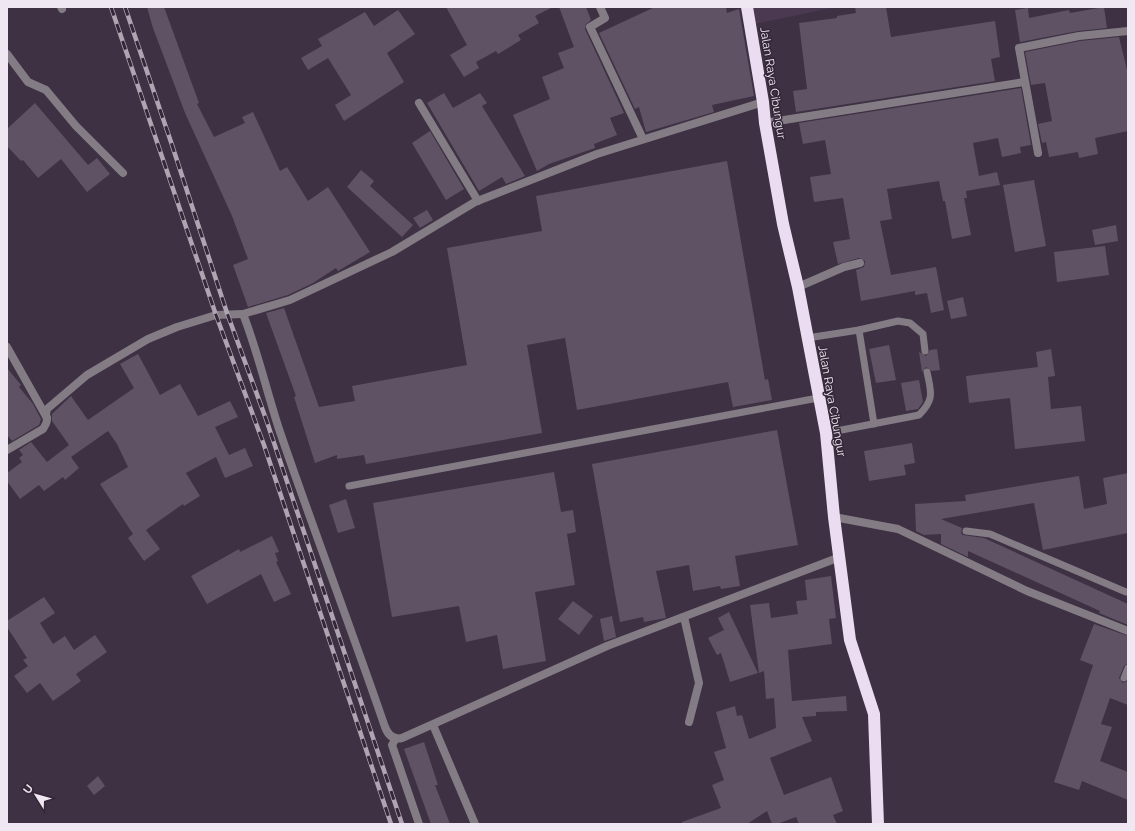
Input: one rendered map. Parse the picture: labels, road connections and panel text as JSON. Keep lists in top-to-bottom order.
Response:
{
  "streets": {
    "highway": ["Jalan Raya Cibungur"]
  },
  "north": "top left"
}
